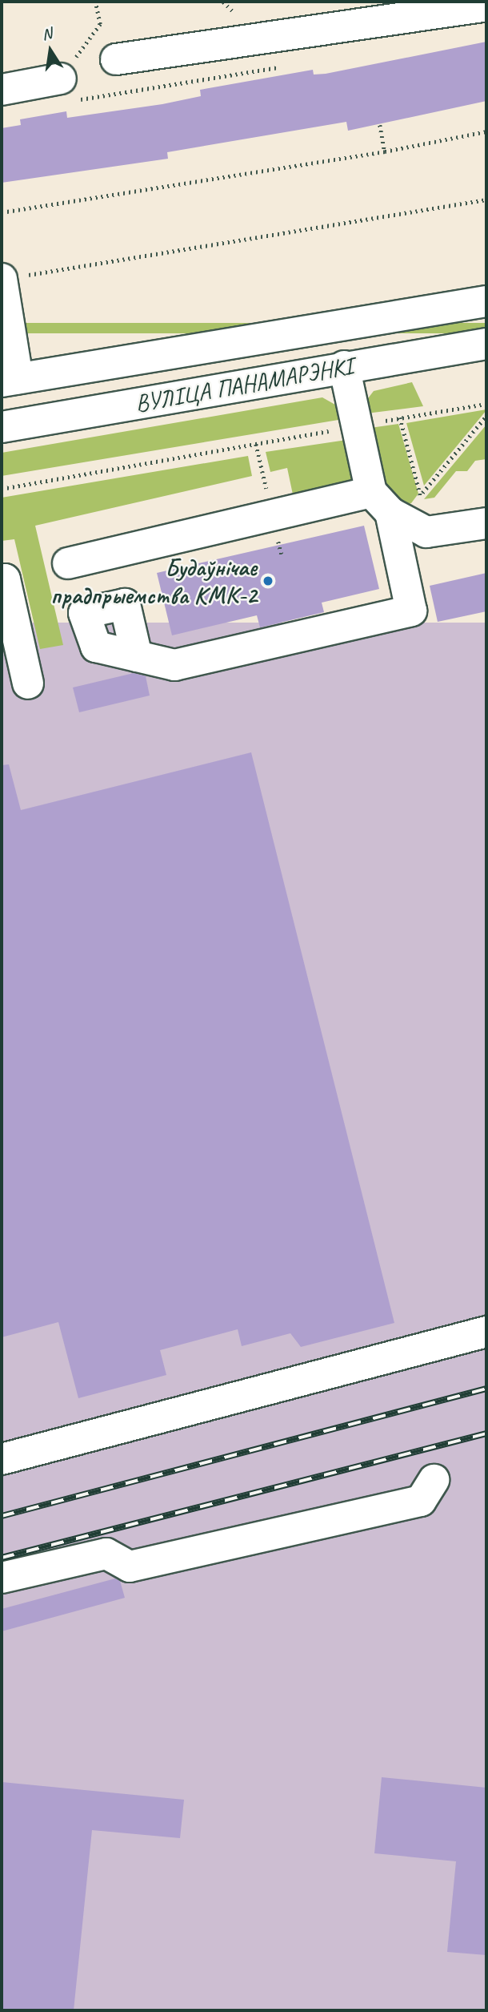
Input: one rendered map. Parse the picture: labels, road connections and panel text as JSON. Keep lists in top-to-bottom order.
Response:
{
  "streets": {
    "main road": ["ВУЛІЦА ПАНАМАРЭНКІ"]
  },
  "places": ["Будаўнічае прадпрыемства КМК-2"],
  "north": "top"
}
